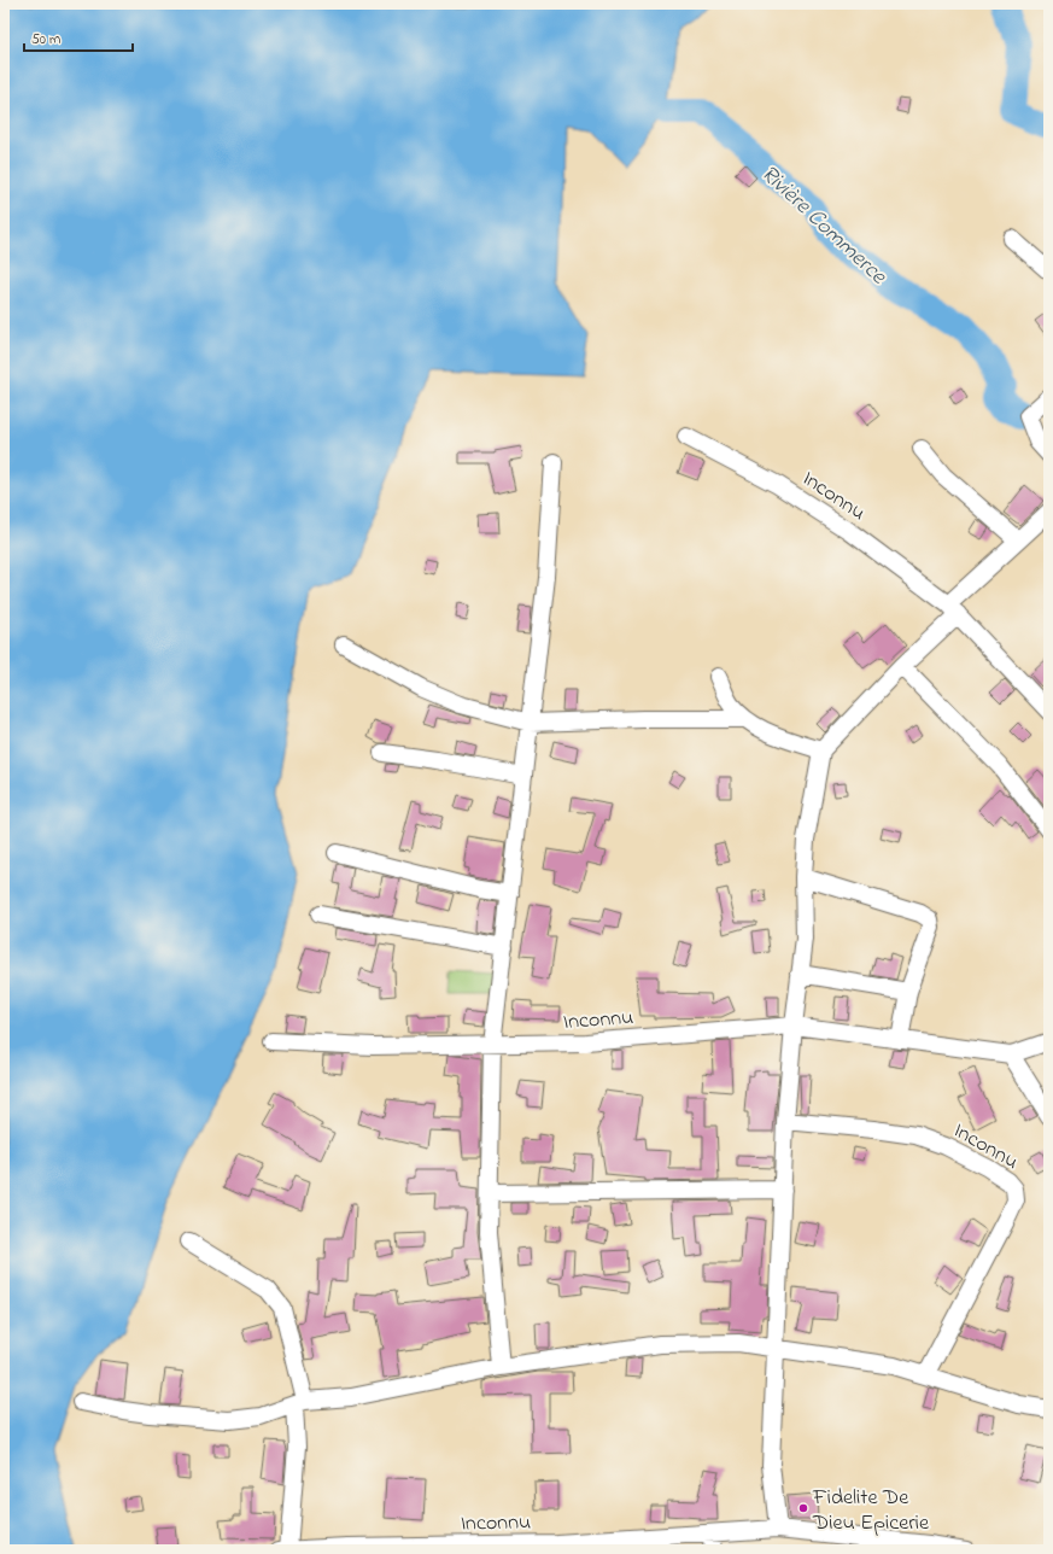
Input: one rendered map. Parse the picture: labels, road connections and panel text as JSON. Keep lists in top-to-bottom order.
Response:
{
  "streets": {
    "street": ["Inconnu"]
  },
  "water": ["Rivière Commerce"],
  "places": ["Fidelite De Dieu Epicerie"],
  "scale_bar": "50 m"
}
